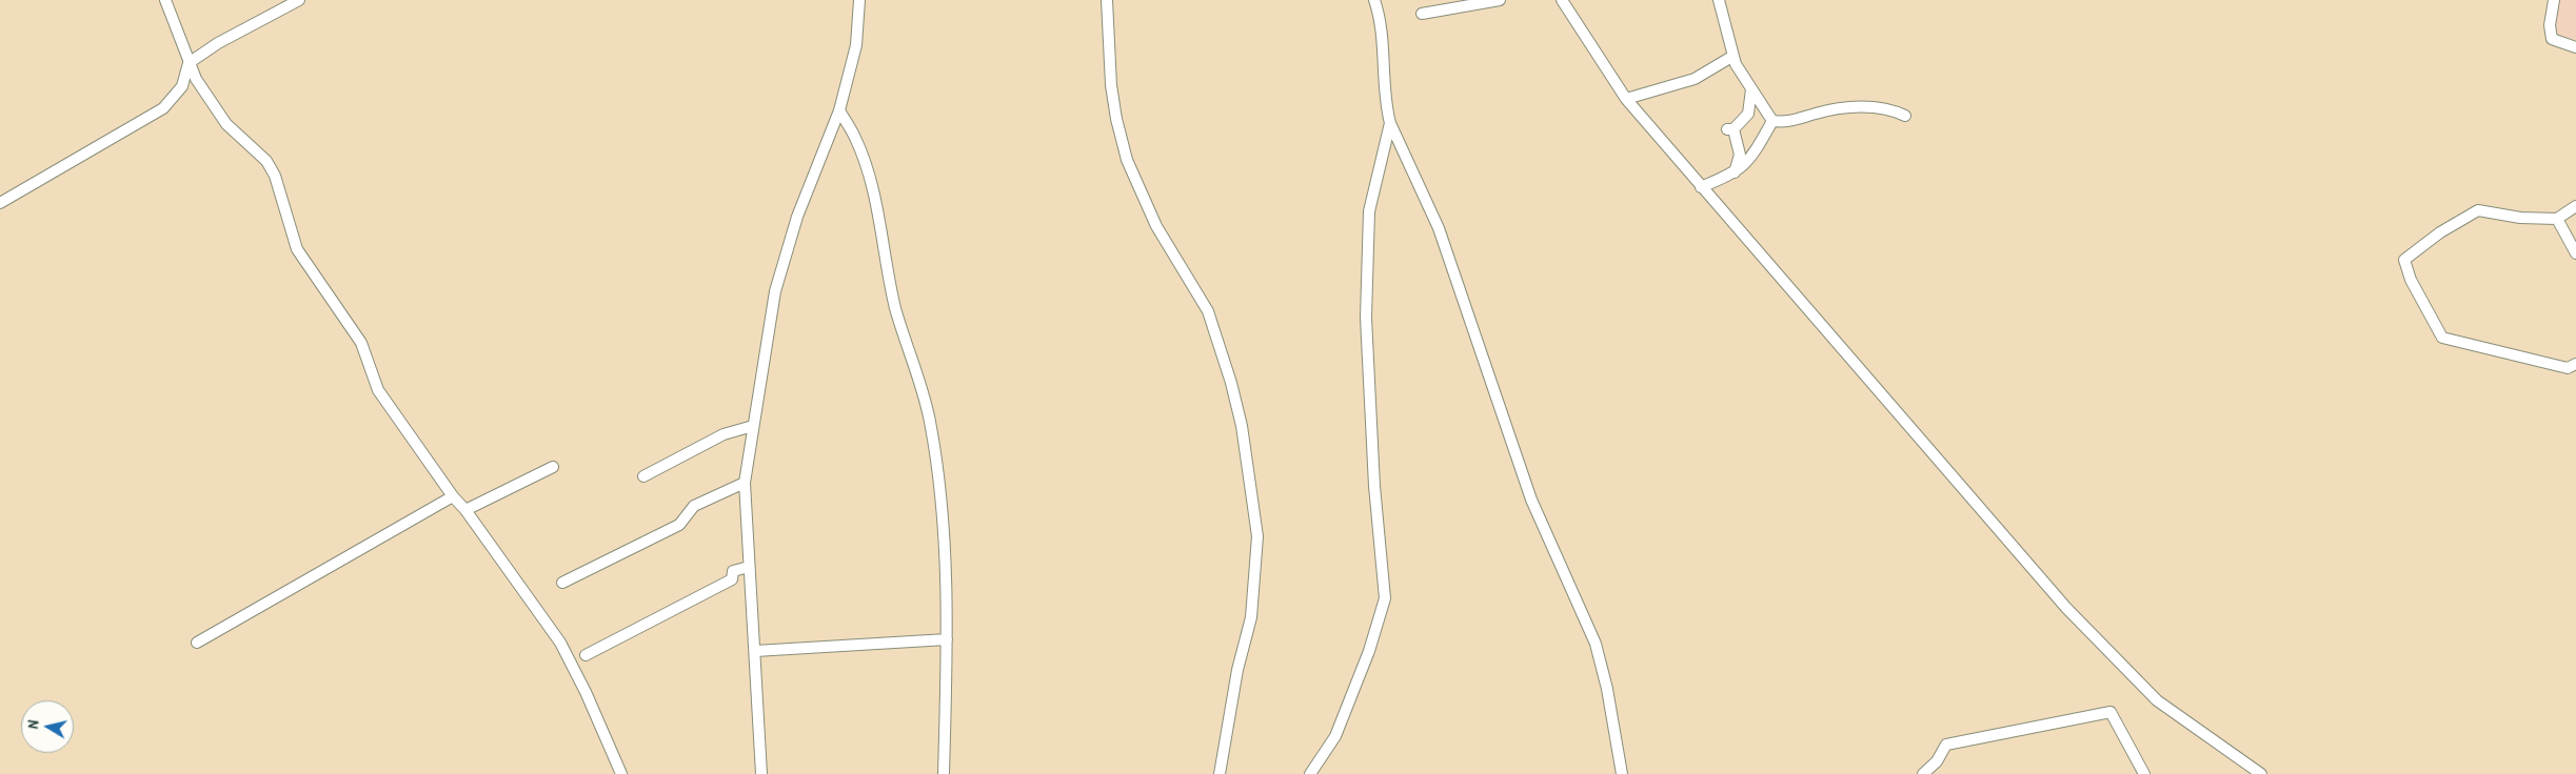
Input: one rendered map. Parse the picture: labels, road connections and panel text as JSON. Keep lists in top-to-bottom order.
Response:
{
  "north": "left"
}
